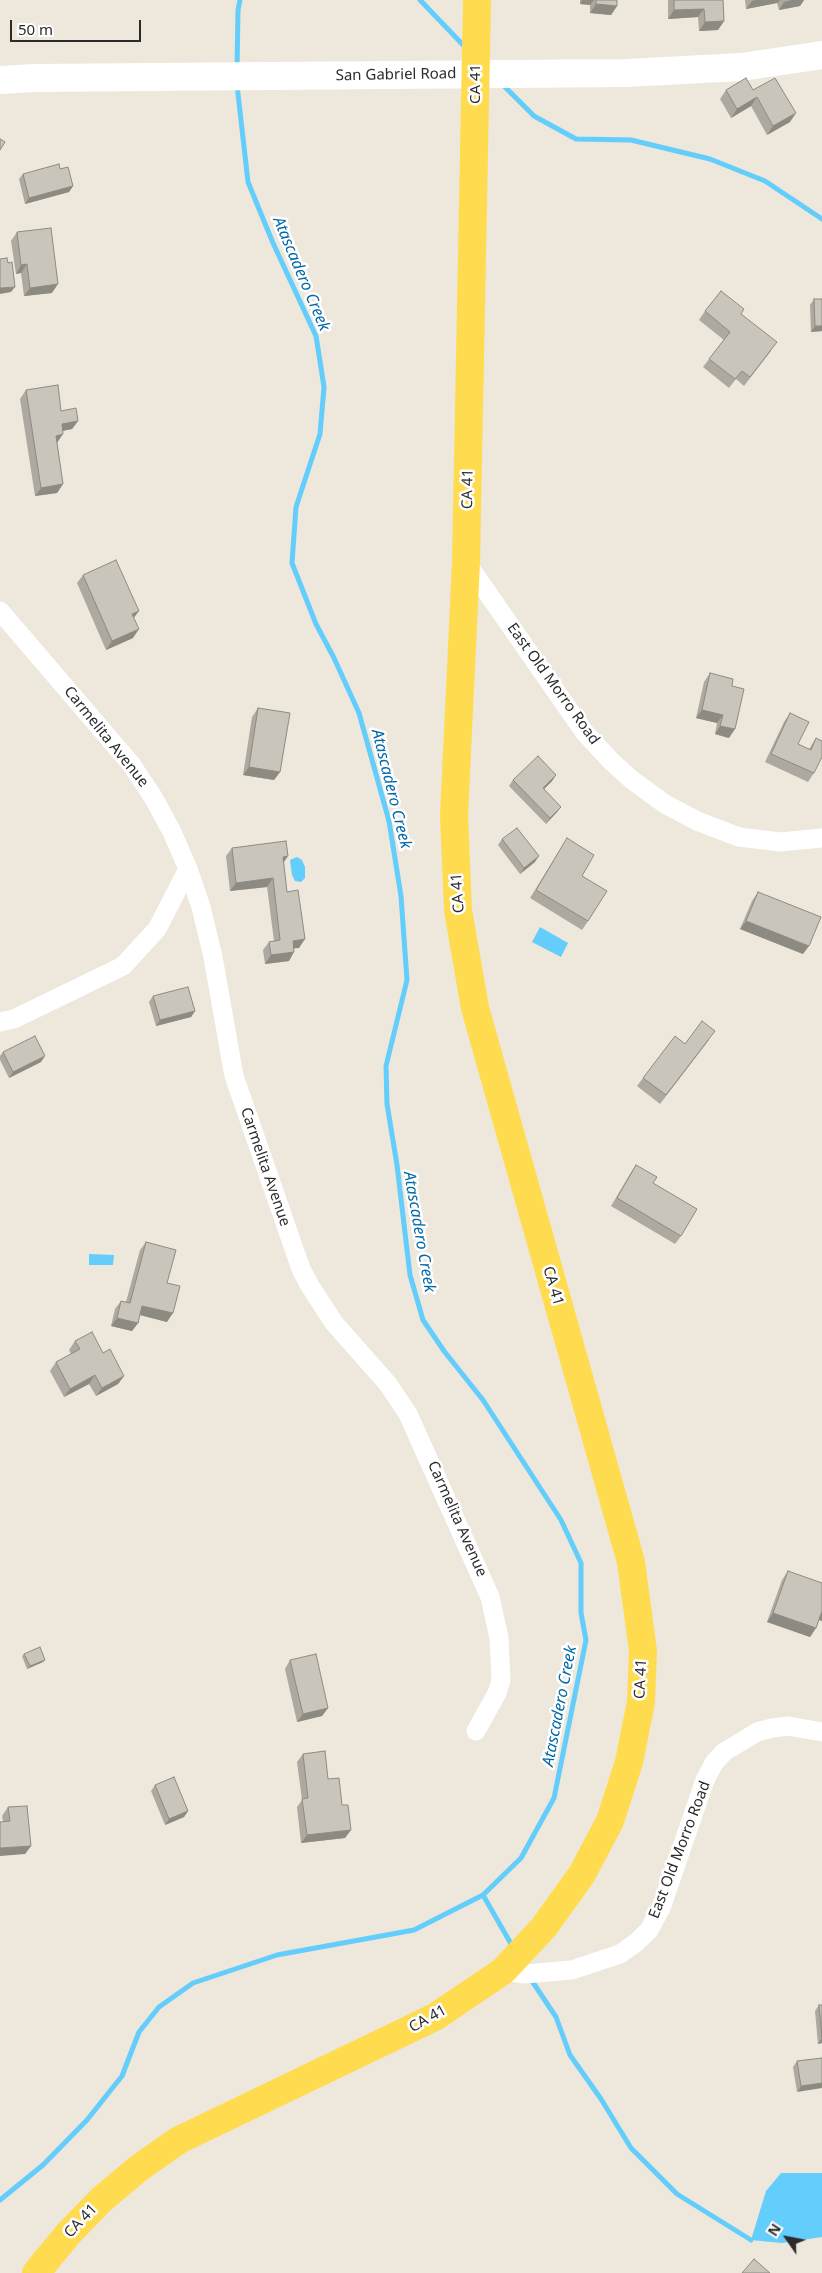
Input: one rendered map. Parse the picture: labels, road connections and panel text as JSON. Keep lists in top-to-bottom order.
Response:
{
  "streets": {
    "main road": ["CA 41"],
    "street": ["San Gabriel Road", "East Old Morro Road", "Carmelita Avenue"]
  },
  "crossings": [
    ["San Gabriel Road", "CA 41"],
    ["CA 41", "East Old Morro Road"]
  ],
  "water": ["Atascadero Creek"],
  "scale_bar": "50 m",
  "north": "top left"
}
